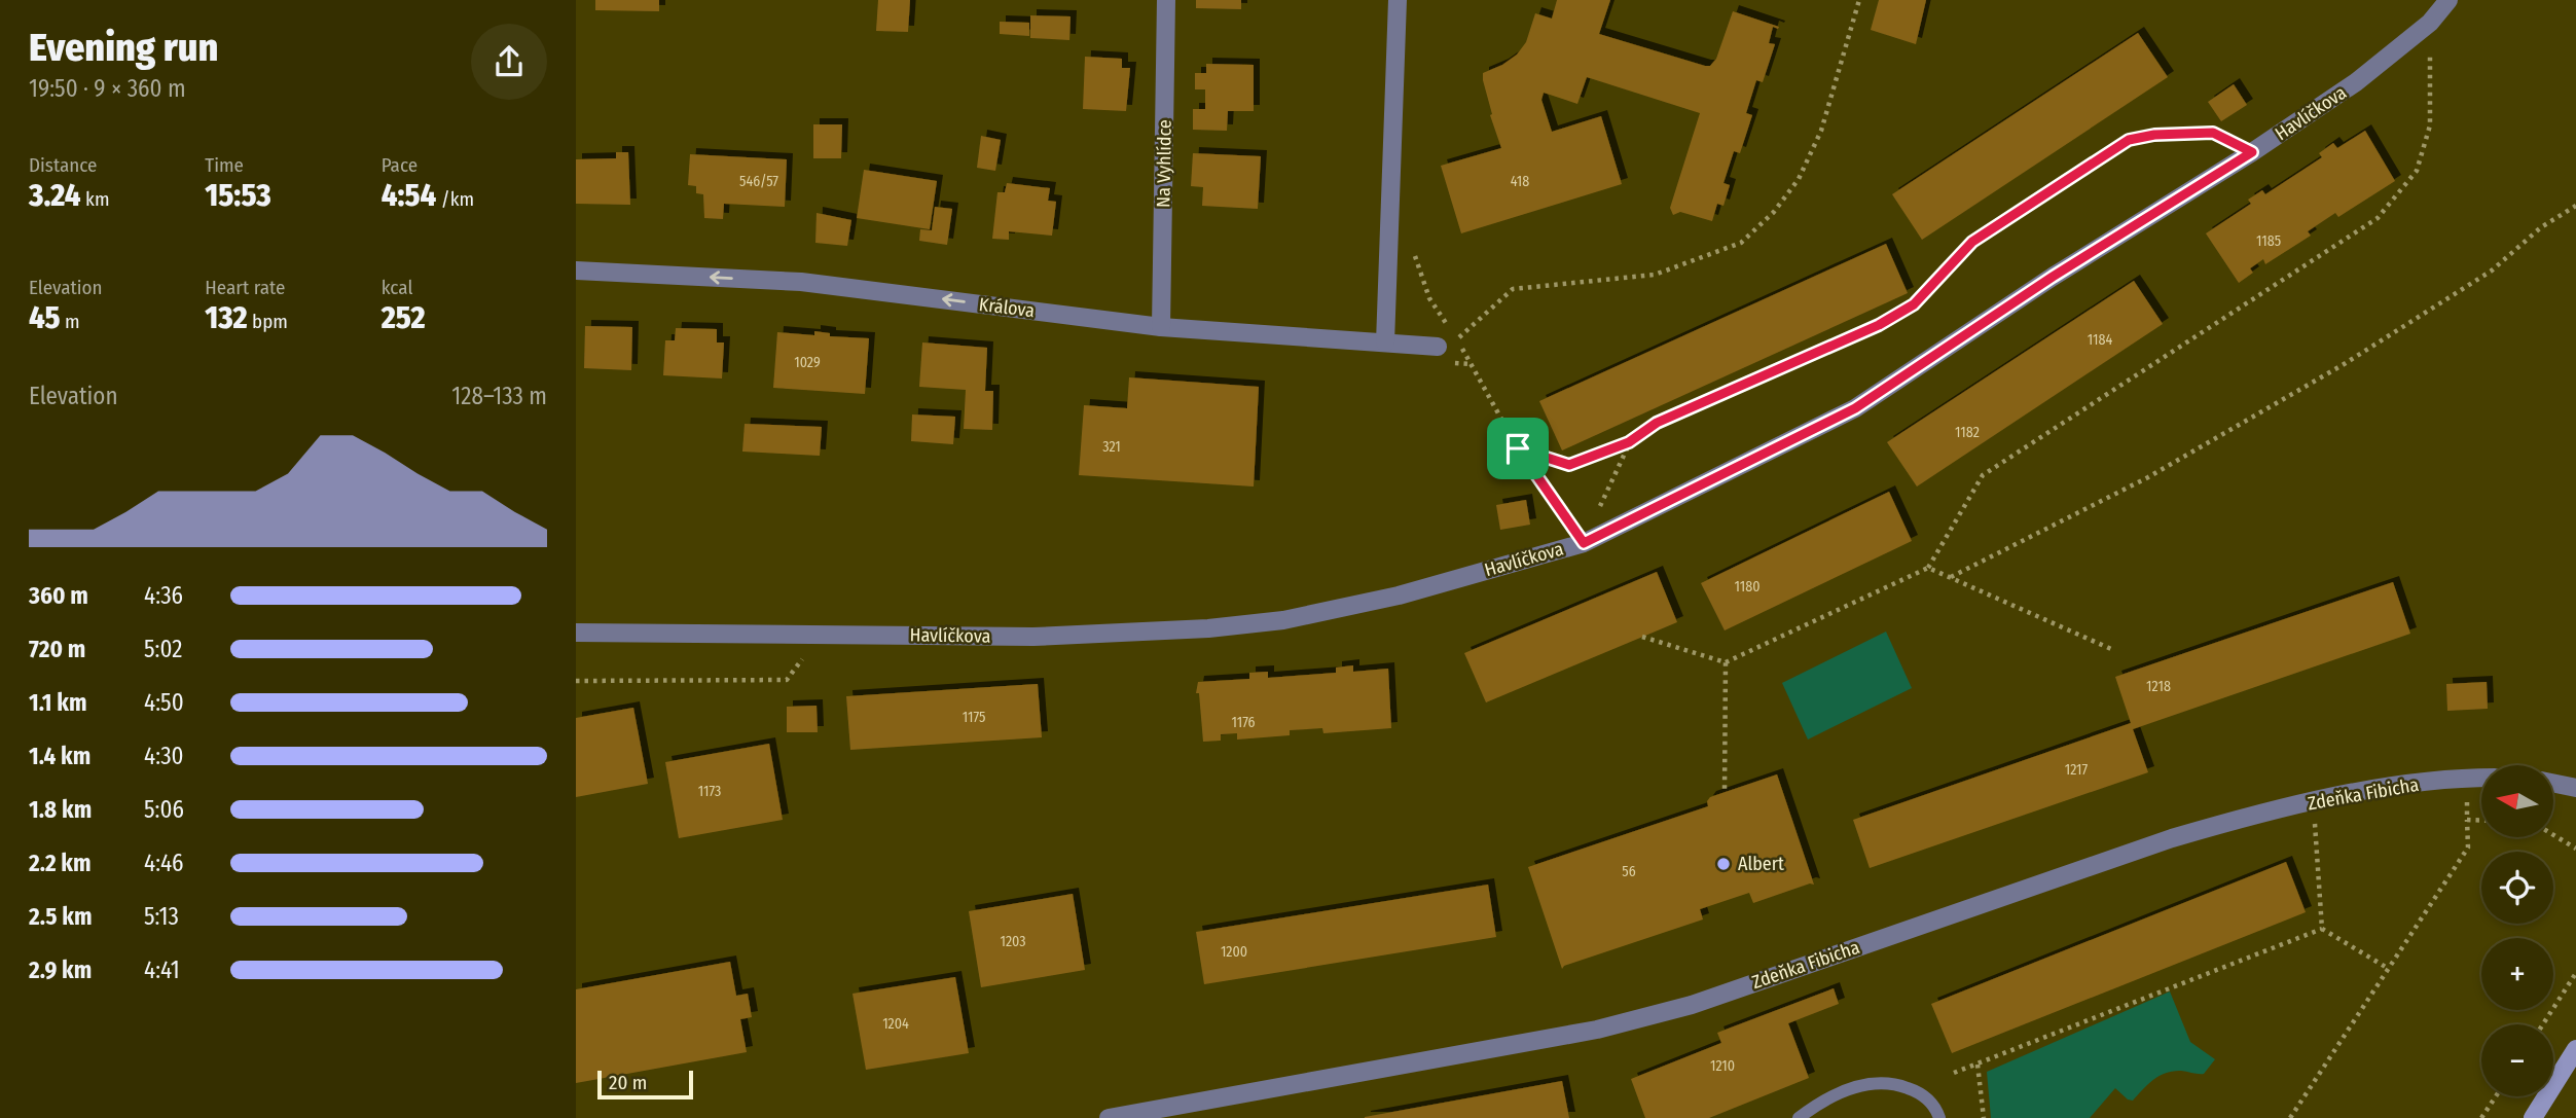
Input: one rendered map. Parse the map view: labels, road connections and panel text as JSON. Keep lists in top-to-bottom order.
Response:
{
  "streets": {
    "street": [
      "Havlíčkova",
      "Na Vyhlídce",
      "Králova",
      "Zdeňka Fibicha"
    ]
  },
  "crossings": [
    ["Na Vyhlídce", "Králova"]
  ],
  "one_way": ["Králova"],
  "places": ["Albert"],
  "house_numbers": [
    "546/57",
    "418",
    "1185",
    "1184",
    "1029",
    "1182",
    "321",
    "1180",
    "1218",
    "1175",
    "1176",
    "1217",
    "1173",
    "56",
    "1203",
    "1200",
    "1204",
    "1210"
  ],
  "scale_bar": "20 m",
  "north": "left",
  "page": {
    "heading": ["Evening run", "19:50 · 9 × 360 m"],
    "stats": [
      ["Distance", "3.24 km"],
      ["Time", "15:53"],
      ["Pace", "4:54 /km"],
      ["Elevation", "45 m"],
      ["Heart rate", "132 bpm"],
      ["kcal", "252"]
    ],
    "chart": ["Elevation", "128–133 m"],
    "list": [
      {
        "name": "360 m",
        "note": "4:36"
      },
      {
        "name": "720 m",
        "note": "5:02"
      },
      {
        "name": "1.1 km",
        "note": "4:50"
      },
      {
        "name": "1.4 km",
        "note": "4:30"
      },
      {
        "name": "1.8 km",
        "note": "5:06"
      },
      {
        "name": "2.2 km",
        "note": "4:46"
      },
      {
        "name": "2.5 km",
        "note": "5:13"
      },
      {
        "name": "2.9 km",
        "note": "4:41"
      }
    ],
    "map_buttons": ["+", "−"],
    "scale": "20 m"
  }
}
